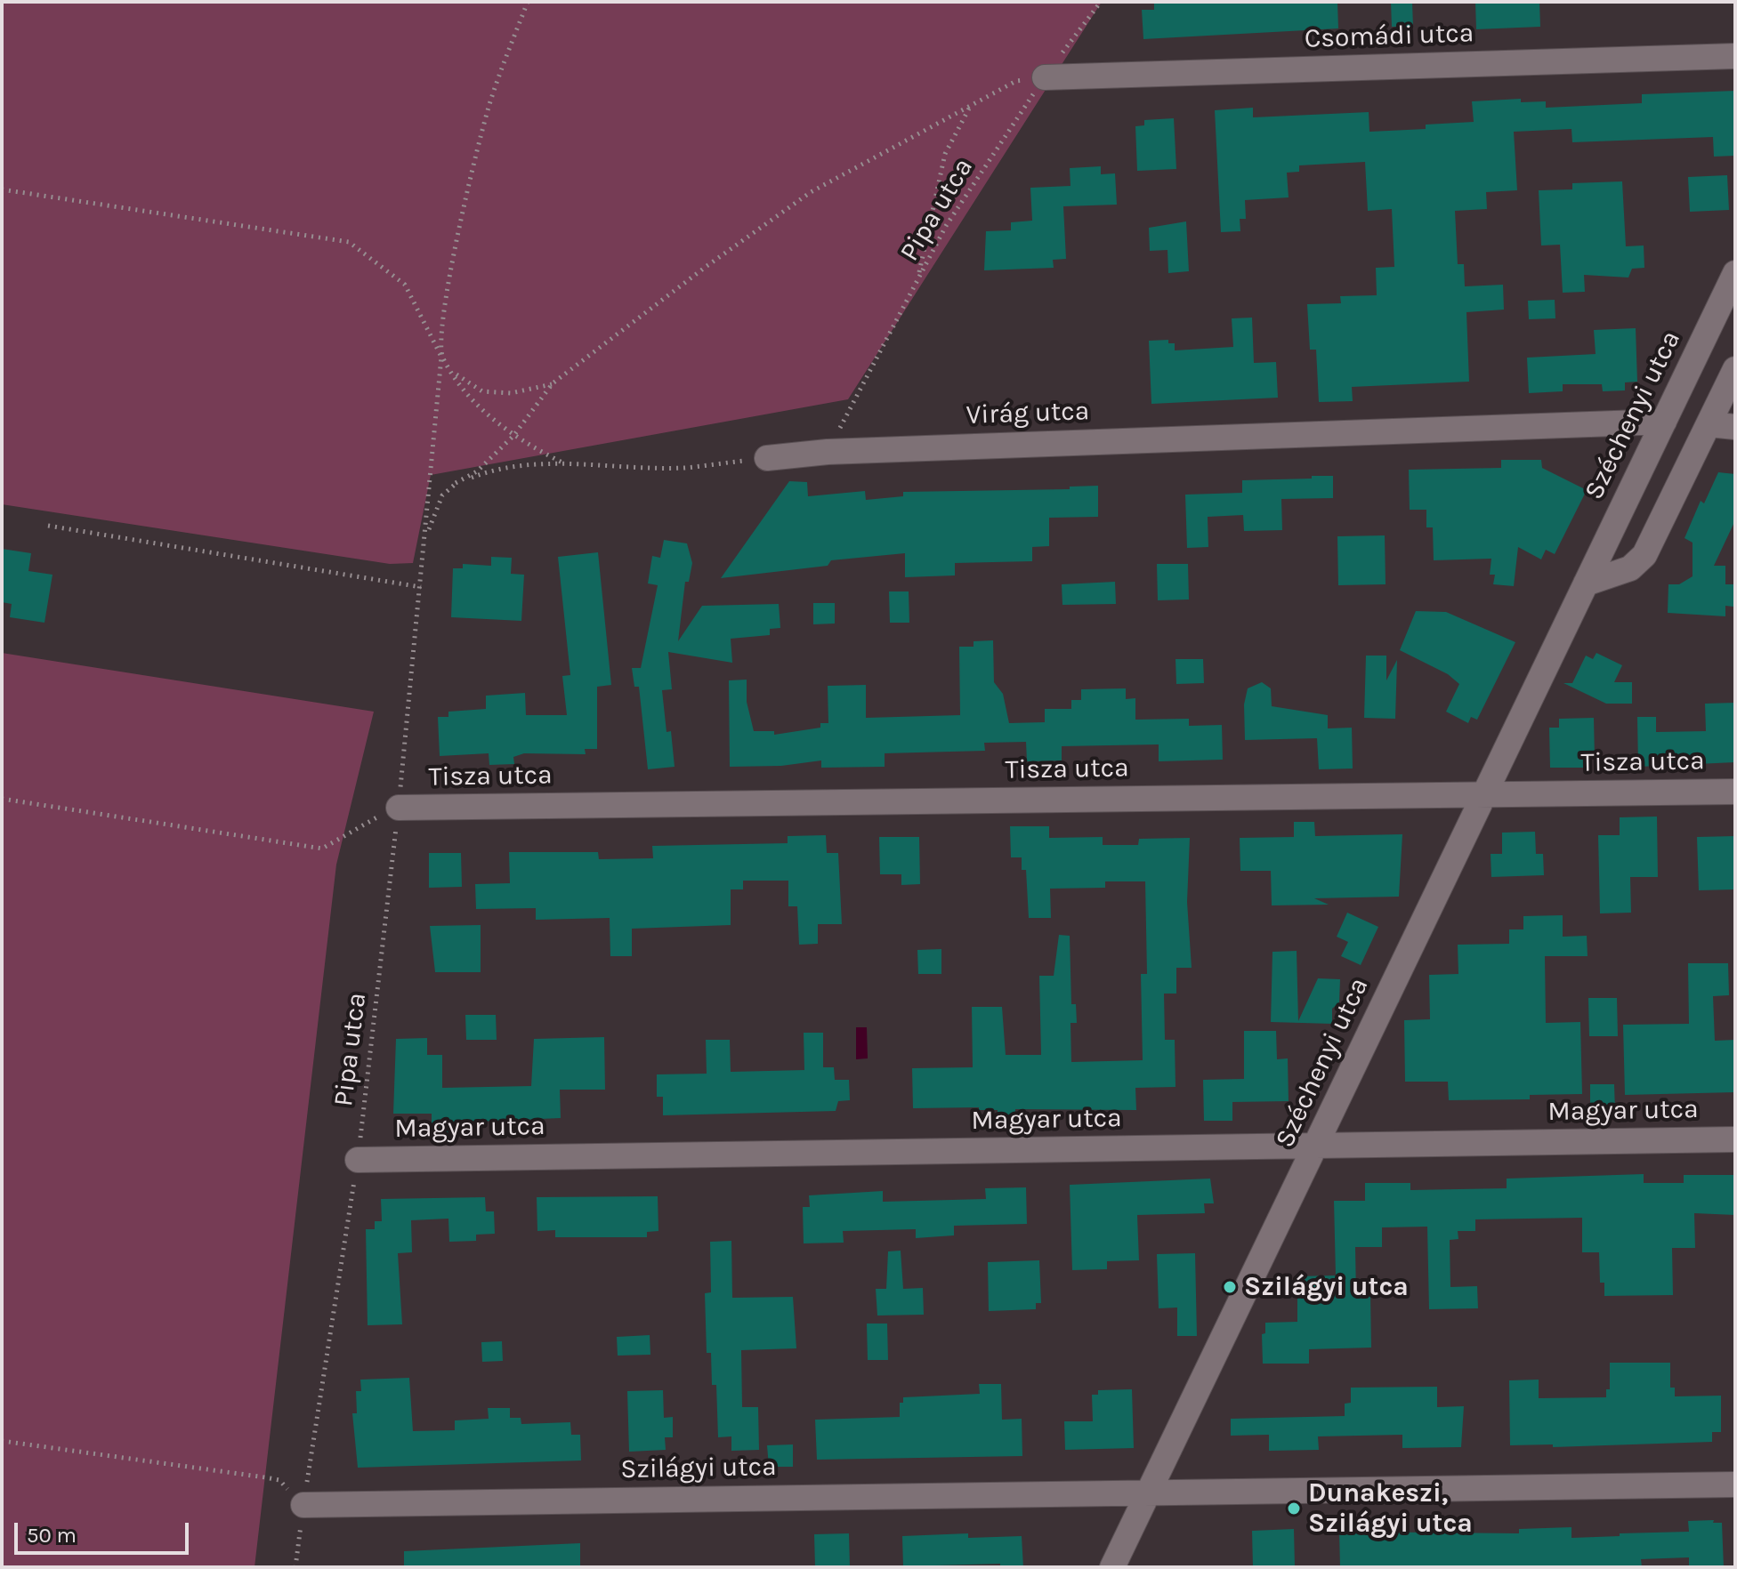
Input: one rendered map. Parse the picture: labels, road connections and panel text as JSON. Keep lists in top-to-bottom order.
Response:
{
  "streets": {
    "street": [
      "Csomádi utca",
      "Virág utca",
      "Széchenyi utca",
      "Tisza utca",
      "Magyar utca",
      "Szilágyi utca"
    ],
    "path": ["Pipa utca"]
  },
  "crossings": [
    ["Csomádi utca", "Pipa utca"],
    ["Pipa utca", "Virág utca"],
    ["Pipa utca", "Tisza utca"],
    ["Pipa utca", "Magyar utca"],
    ["Pipa utca", "Szilágyi utca"],
    ["Virág utca", "Széchenyi utca"],
    ["Széchenyi utca", "Tisza utca"],
    ["Széchenyi utca", "Magyar utca"],
    ["Széchenyi utca", "Szilágyi utca"]
  ],
  "places": ["Szilágyi utca", "Dunakeszi, Szilágyi utca"],
  "scale_bar": "50 m"
}
